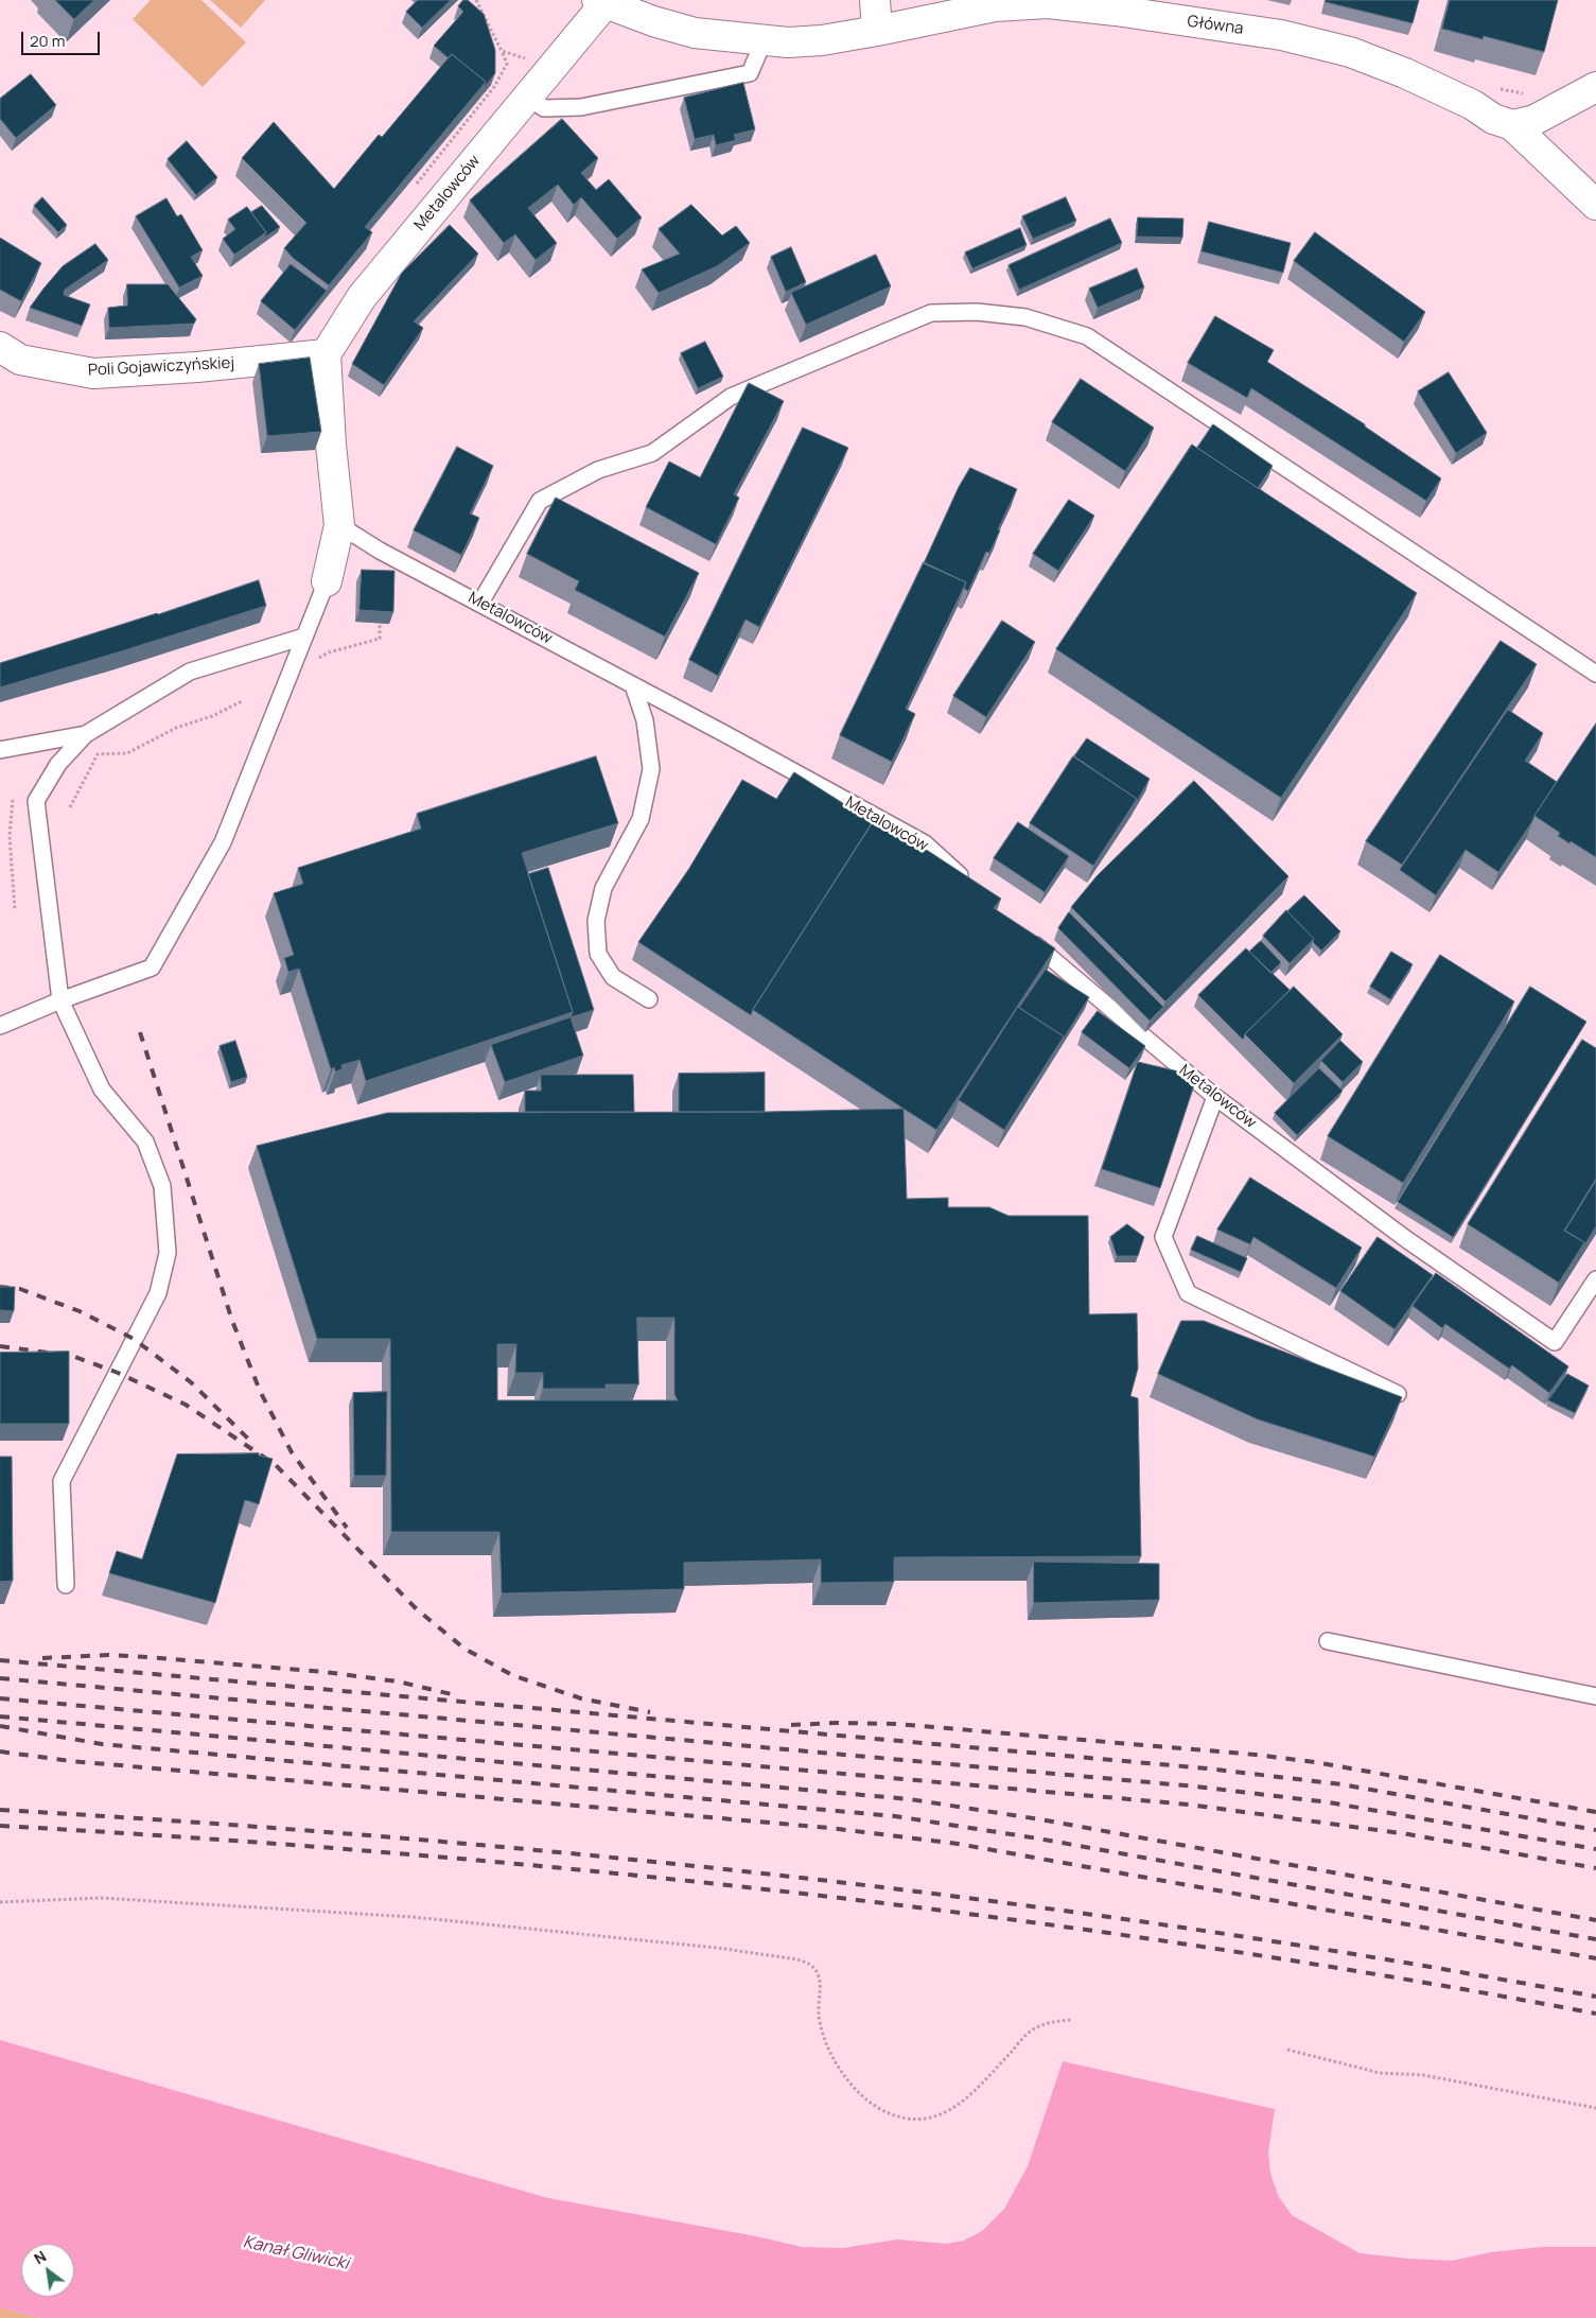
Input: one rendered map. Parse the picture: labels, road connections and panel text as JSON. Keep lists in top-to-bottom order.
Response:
{
  "streets": {
    "street": ["Główna", "Metalowców", "Poli Gojawiczyńskiej"]
  },
  "crossings": [
    ["Główna", "Metalowców"],
    ["Metalowców", "Poli Gojawiczyńskiej"]
  ],
  "water": ["Kanał Gliwicki"],
  "scale_bar": "20 m",
  "north": "top left"
}
